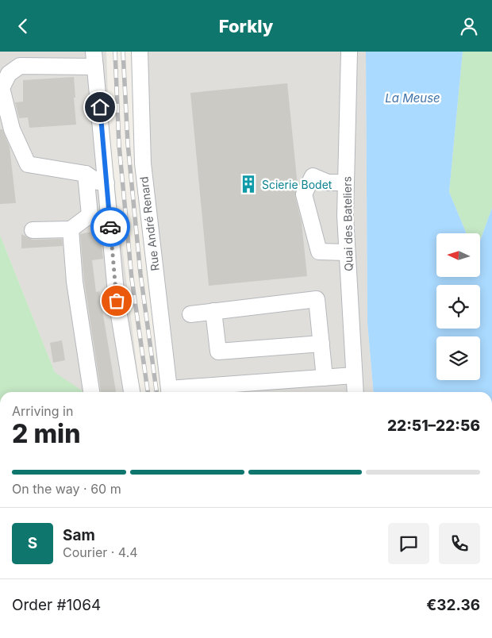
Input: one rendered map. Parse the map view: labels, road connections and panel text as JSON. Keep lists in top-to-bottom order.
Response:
{
  "streets": {
    "street": ["Rue André Renard", "Quai des Bateliers"]
  },
  "water": ["La Meuse"],
  "places": {
    "building": ["Scierie Bodet"]
  },
  "north": "left",
  "page": {
    "header": "Forkly",
    "heading": ["2 min", "Arriving in", "22:51–22:56"],
    "panel": [
      "Sam",
      "Courier · 4.4",
      "Order #1064",
      "€32.36"
    ],
    "bar": "On the way · 60 m",
    "round": "S"
  }
}
